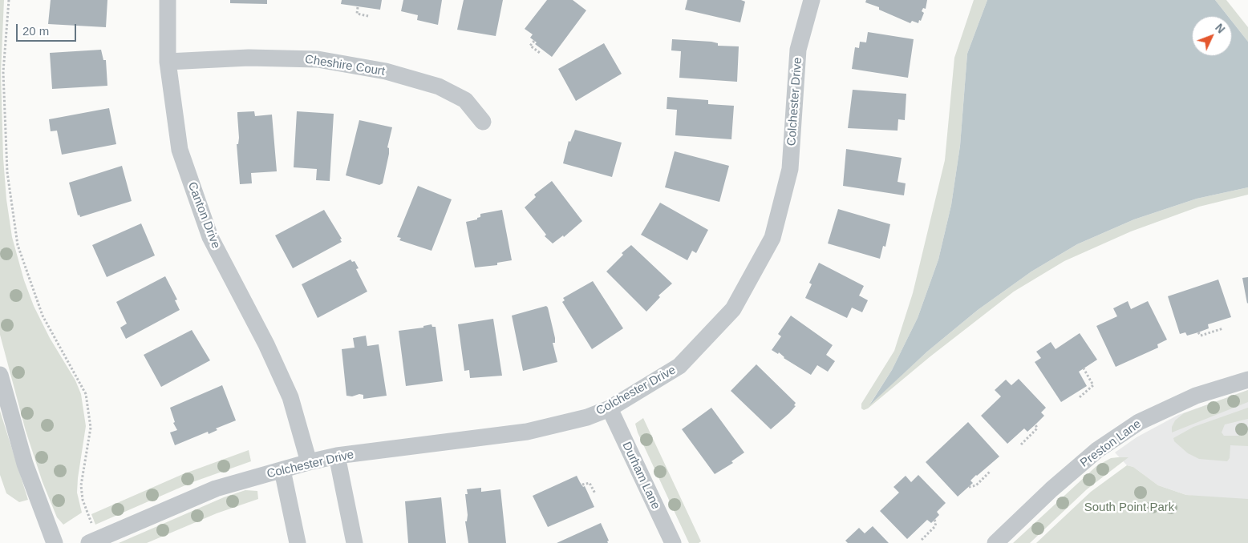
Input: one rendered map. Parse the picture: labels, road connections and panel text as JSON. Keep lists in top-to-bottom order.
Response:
{
  "streets": {
    "street": [
      "Cheshire Court",
      "Colchester Drive",
      "Canton Drive",
      "Preston Lane",
      "Durham Lane"
    ]
  },
  "crossings": [
    ["Cheshire Court", "Canton Drive"],
    ["Colchester Drive", "Canton Drive"],
    ["Colchester Drive", "Durham Lane"]
  ],
  "parks": ["South Point Park"],
  "scale_bar": "20 m",
  "north": "top right"
}
